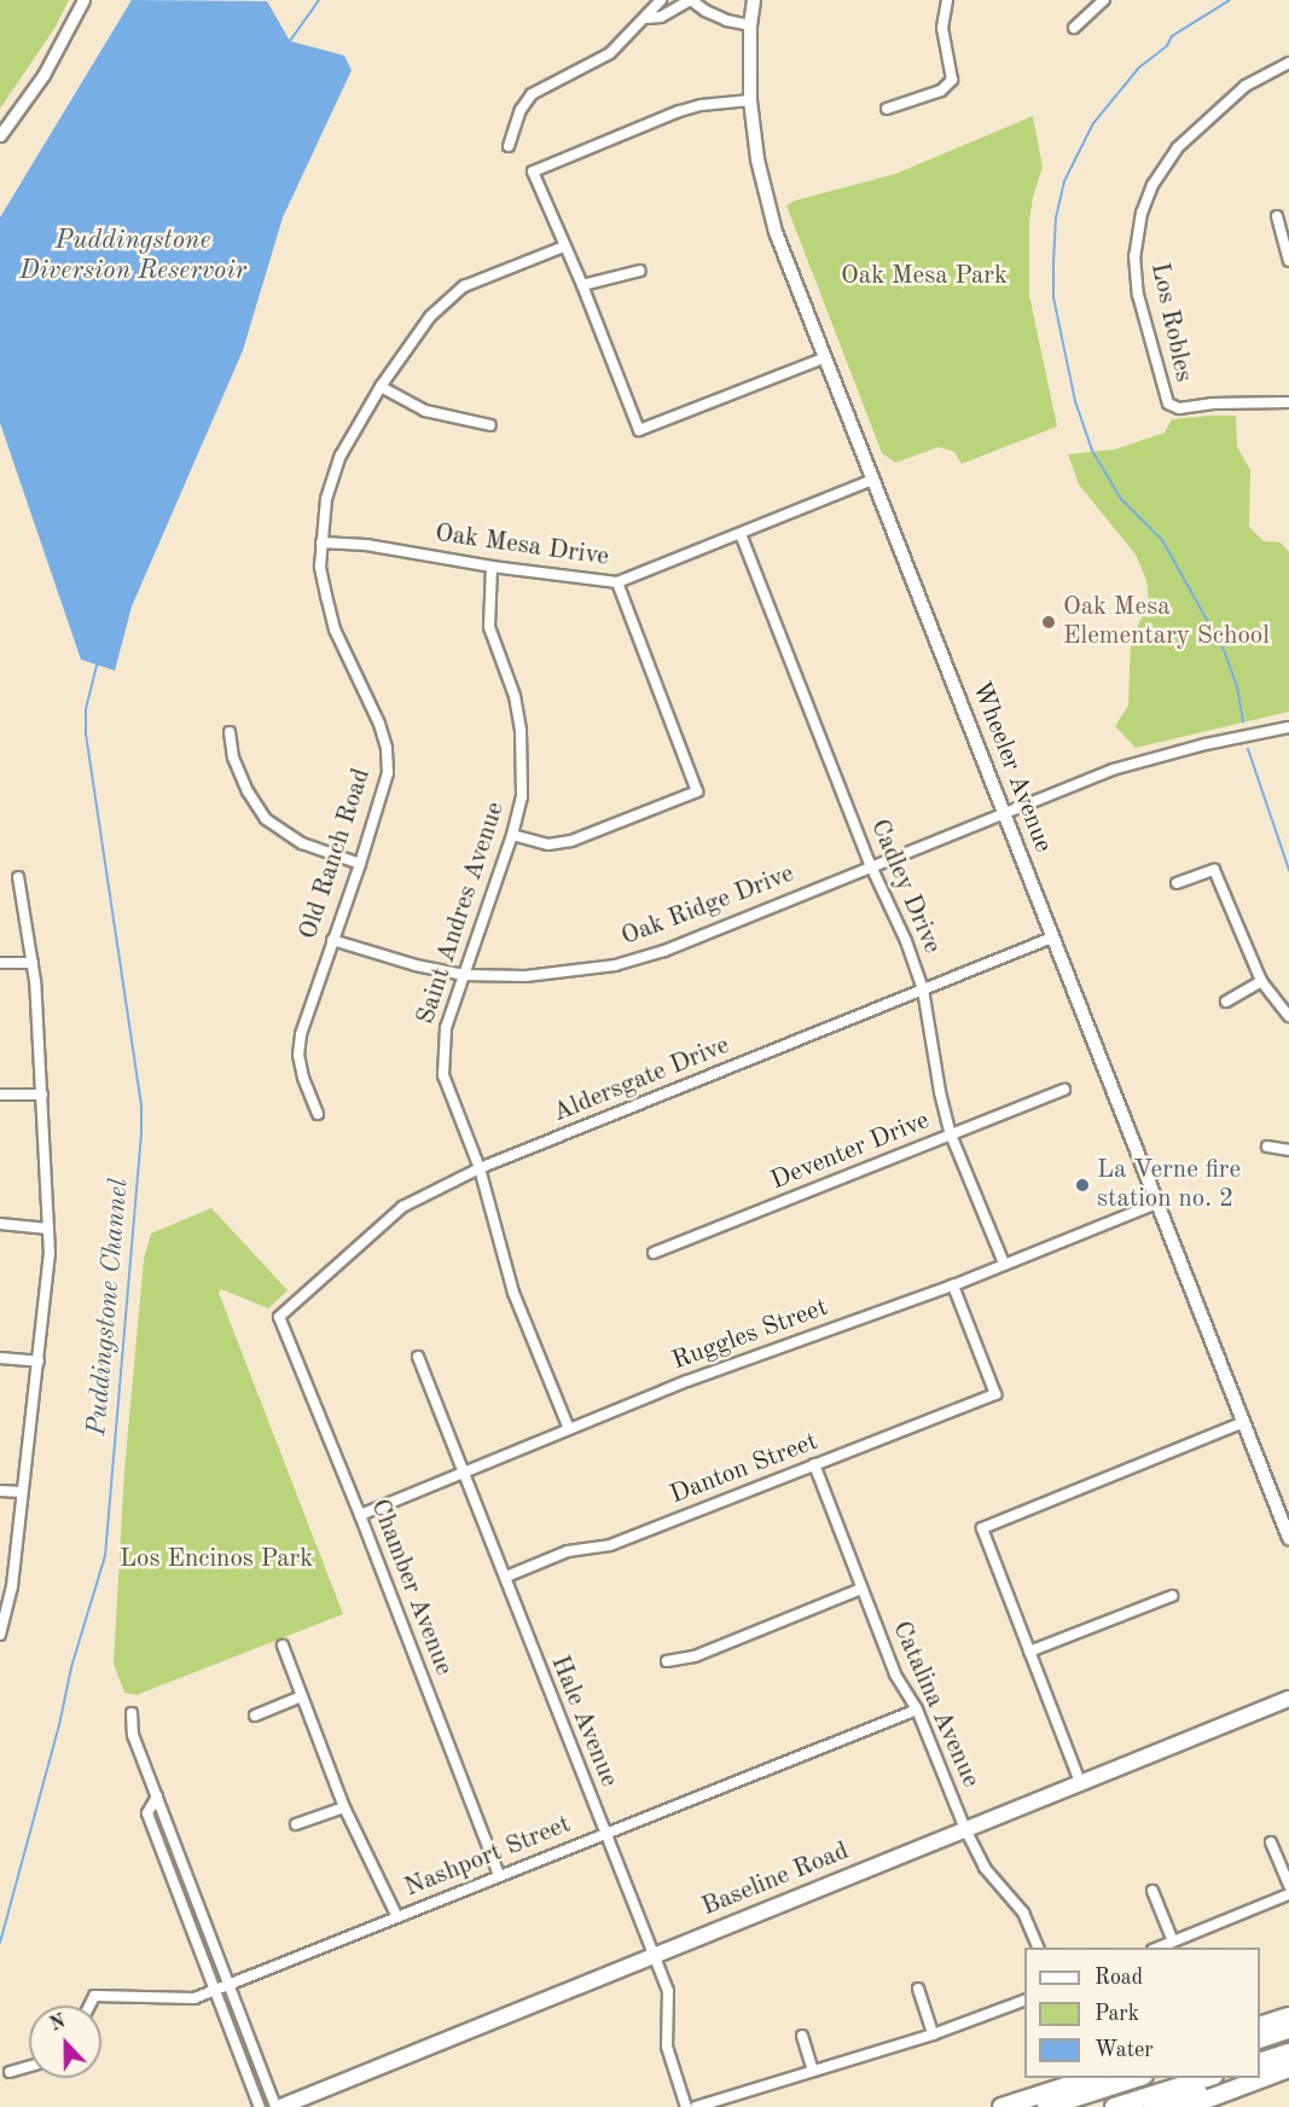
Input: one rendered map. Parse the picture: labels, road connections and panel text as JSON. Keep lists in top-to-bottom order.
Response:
{
  "streets": {
    "main road": ["Wheeler Avenue", "Baseline Road"],
    "street": [
      "Los Robles",
      "Oak Mesa Drive",
      "Old Ranch Road",
      "Cadley Drive",
      "Oak Ridge Drive",
      "Saint Andres Avenue",
      "Aldersgate Drive",
      "Deventer Drive",
      "Ruggles Street",
      "Danton Street",
      "Chamber Avenue",
      "Catalina Avenue",
      "Hale Avenue",
      "Nashport Street"
    ]
  },
  "crossings": [
    ["Oak Mesa Drive", "Wheeler Avenue"],
    ["Oak Mesa Drive", "Old Ranch Road"],
    ["Oak Mesa Drive", "Cadley Drive"],
    ["Oak Mesa Drive", "Saint Andres Avenue"],
    ["Wheeler Avenue", "Oak Ridge Drive"],
    ["Wheeler Avenue", "Aldersgate Drive"],
    ["Wheeler Avenue", "Ruggles Street"],
    ["Old Ranch Road", "Oak Ridge Drive"],
    ["Cadley Drive", "Oak Ridge Drive"],
    ["Cadley Drive", "Aldersgate Drive"],
    ["Cadley Drive", "Deventer Drive"],
    ["Cadley Drive", "Ruggles Street"],
    ["Oak Ridge Drive", "Saint Andres Avenue"],
    ["Saint Andres Avenue", "Aldersgate Drive"],
    ["Saint Andres Avenue", "Ruggles Street"],
    ["Aldersgate Drive", "Chamber Avenue"],
    ["Ruggles Street", "Danton Street"],
    ["Ruggles Street", "Chamber Avenue"],
    ["Ruggles Street", "Hale Avenue"],
    ["Danton Street", "Catalina Avenue"],
    ["Danton Street", "Hale Avenue"],
    ["Chamber Avenue", "Nashport Street"],
    ["Catalina Avenue", "Nashport Street"],
    ["Catalina Avenue", "Baseline Road"],
    ["Hale Avenue", "Nashport Street"],
    ["Hale Avenue", "Baseline Road"]
  ],
  "water": ["Puddingstone Diversion Reservoir", "Puddingstone Channel"],
  "parks": ["Oak Mesa Park", "Los Encinos Park"],
  "places": ["Oak Mesa Elementary School", "La Verne fire station no. 2"],
  "legend": ["Road", "Park", "Water"],
  "north": "top"
}
